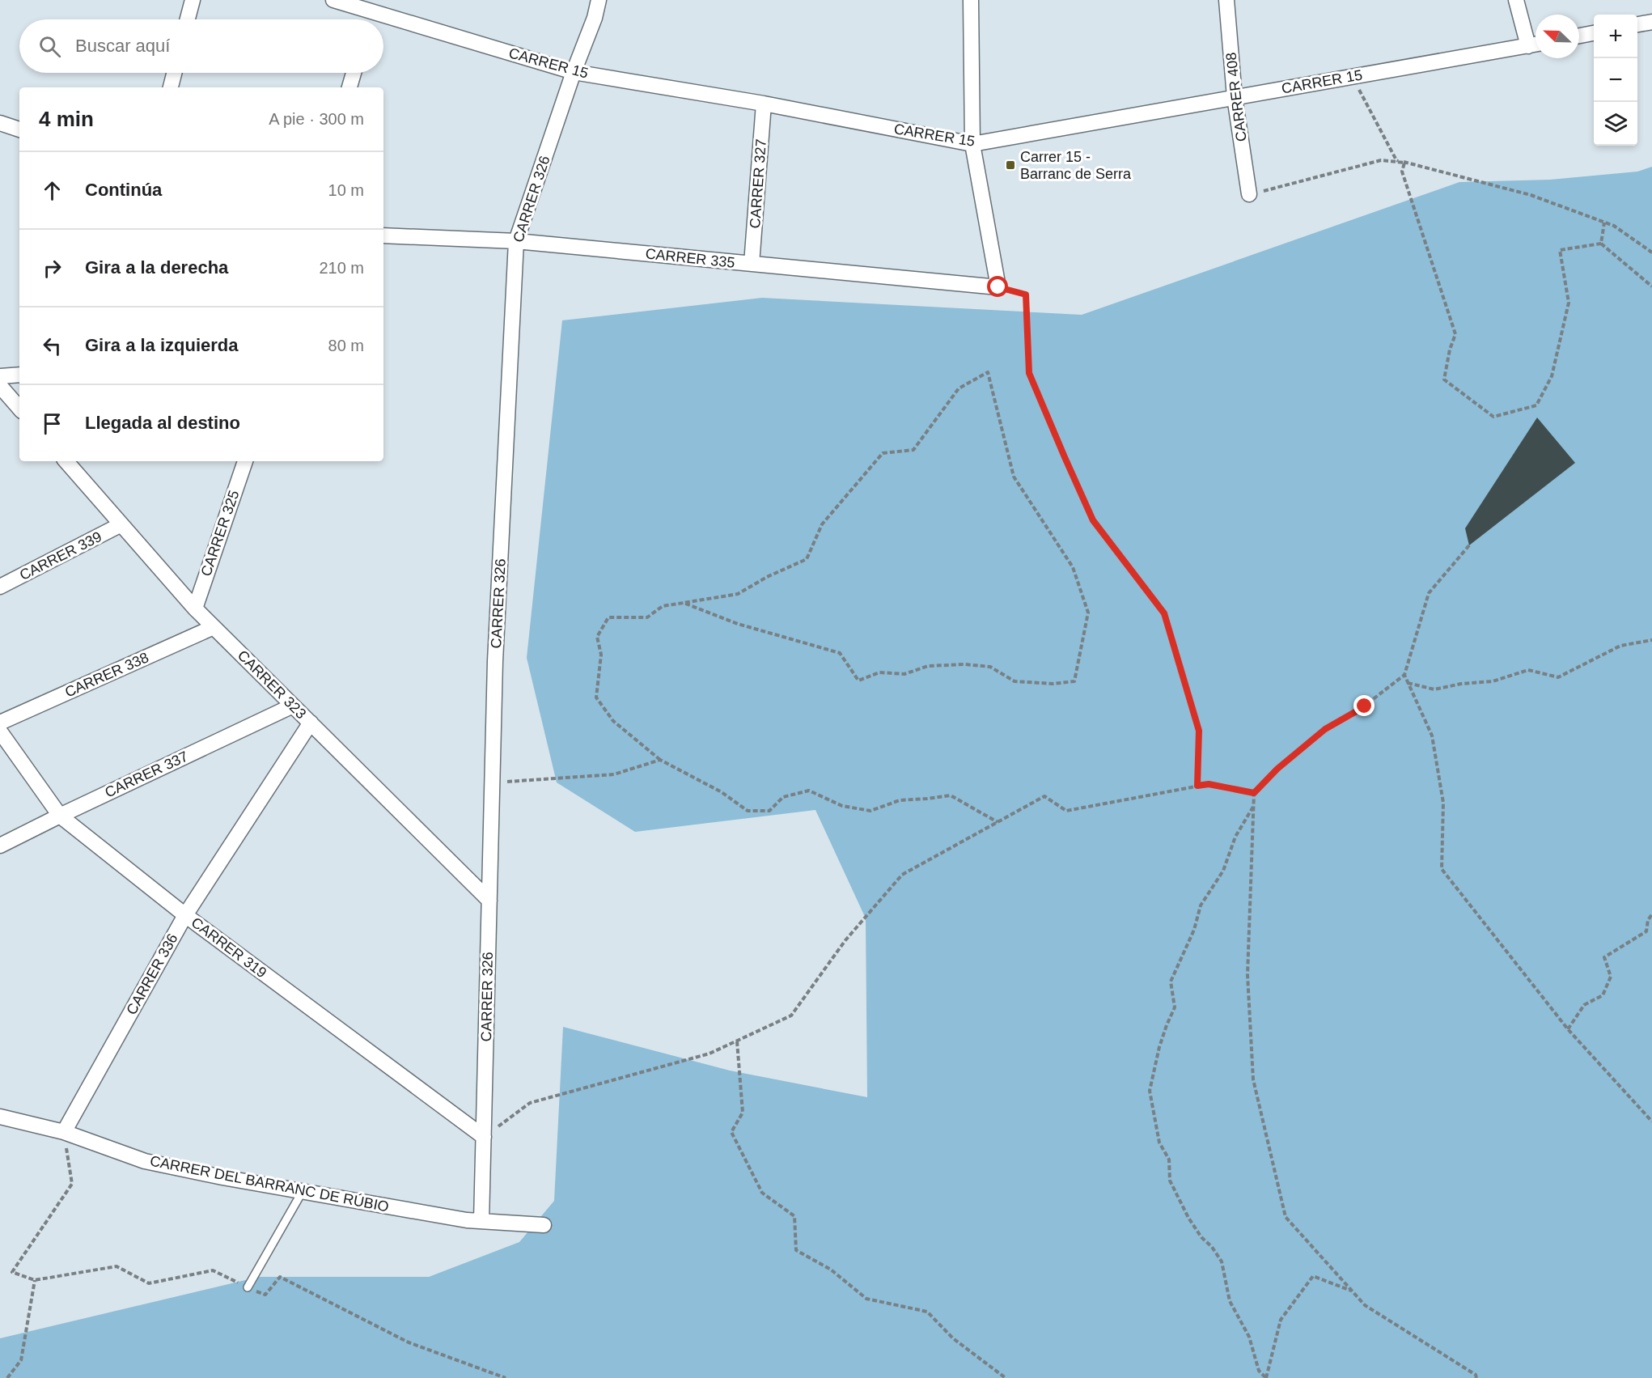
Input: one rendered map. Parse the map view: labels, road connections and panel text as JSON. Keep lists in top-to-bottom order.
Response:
{
  "streets": {
    "street": [
      "CARRER 15",
      "CARRER 408",
      "CARRER 327",
      "CARRER 326",
      "CARRER 335",
      "CARRER 325",
      "CARRER 339",
      "CARRER 338",
      "CARRER 323",
      "CARRER 337",
      "CARRER 319",
      "CARRER 336",
      "CARRER DEL BARRANC DE RÚBIO"
    ]
  },
  "crossings": [
    ["CARRER 15", "CARRER 408"],
    ["CARRER 15", "CARRER 327"],
    ["CARRER 15", "CARRER 326"],
    ["CARRER 327", "CARRER 335"],
    ["CARRER 326", "CARRER 335"],
    ["CARRER 326", "CARRER 323"],
    ["CARRER 326", "CARRER 319"],
    ["CARRER 326", "CARRER DEL BARRANC DE RÚBIO"],
    ["CARRER 325", "CARRER 323"],
    ["CARRER 339", "CARRER 323"],
    ["CARRER 338", "CARRER 323"],
    ["CARRER 323", "CARRER 337"],
    ["CARRER 323", "CARRER 336"],
    ["CARRER 337", "CARRER 319"],
    ["CARRER 319", "CARRER 336"],
    ["CARRER 336", "CARRER DEL BARRANC DE RÚBIO"]
  ],
  "places": {
    "transit": ["Carrer 15 - Barranc de Serra"]
  },
  "north": "top left",
  "page": {
    "map_buttons": ["+", "−"],
    "search": "Buscar aquí",
    "heading": ["4 min", "A pie · 300 m"],
    "list": [
      ["Continúa", "10 m"],
      ["Gira a la derecha", "210 m"],
      ["Gira a la izquierda", "80 m"],
      "Llegada al destino"
    ]
  }
}
